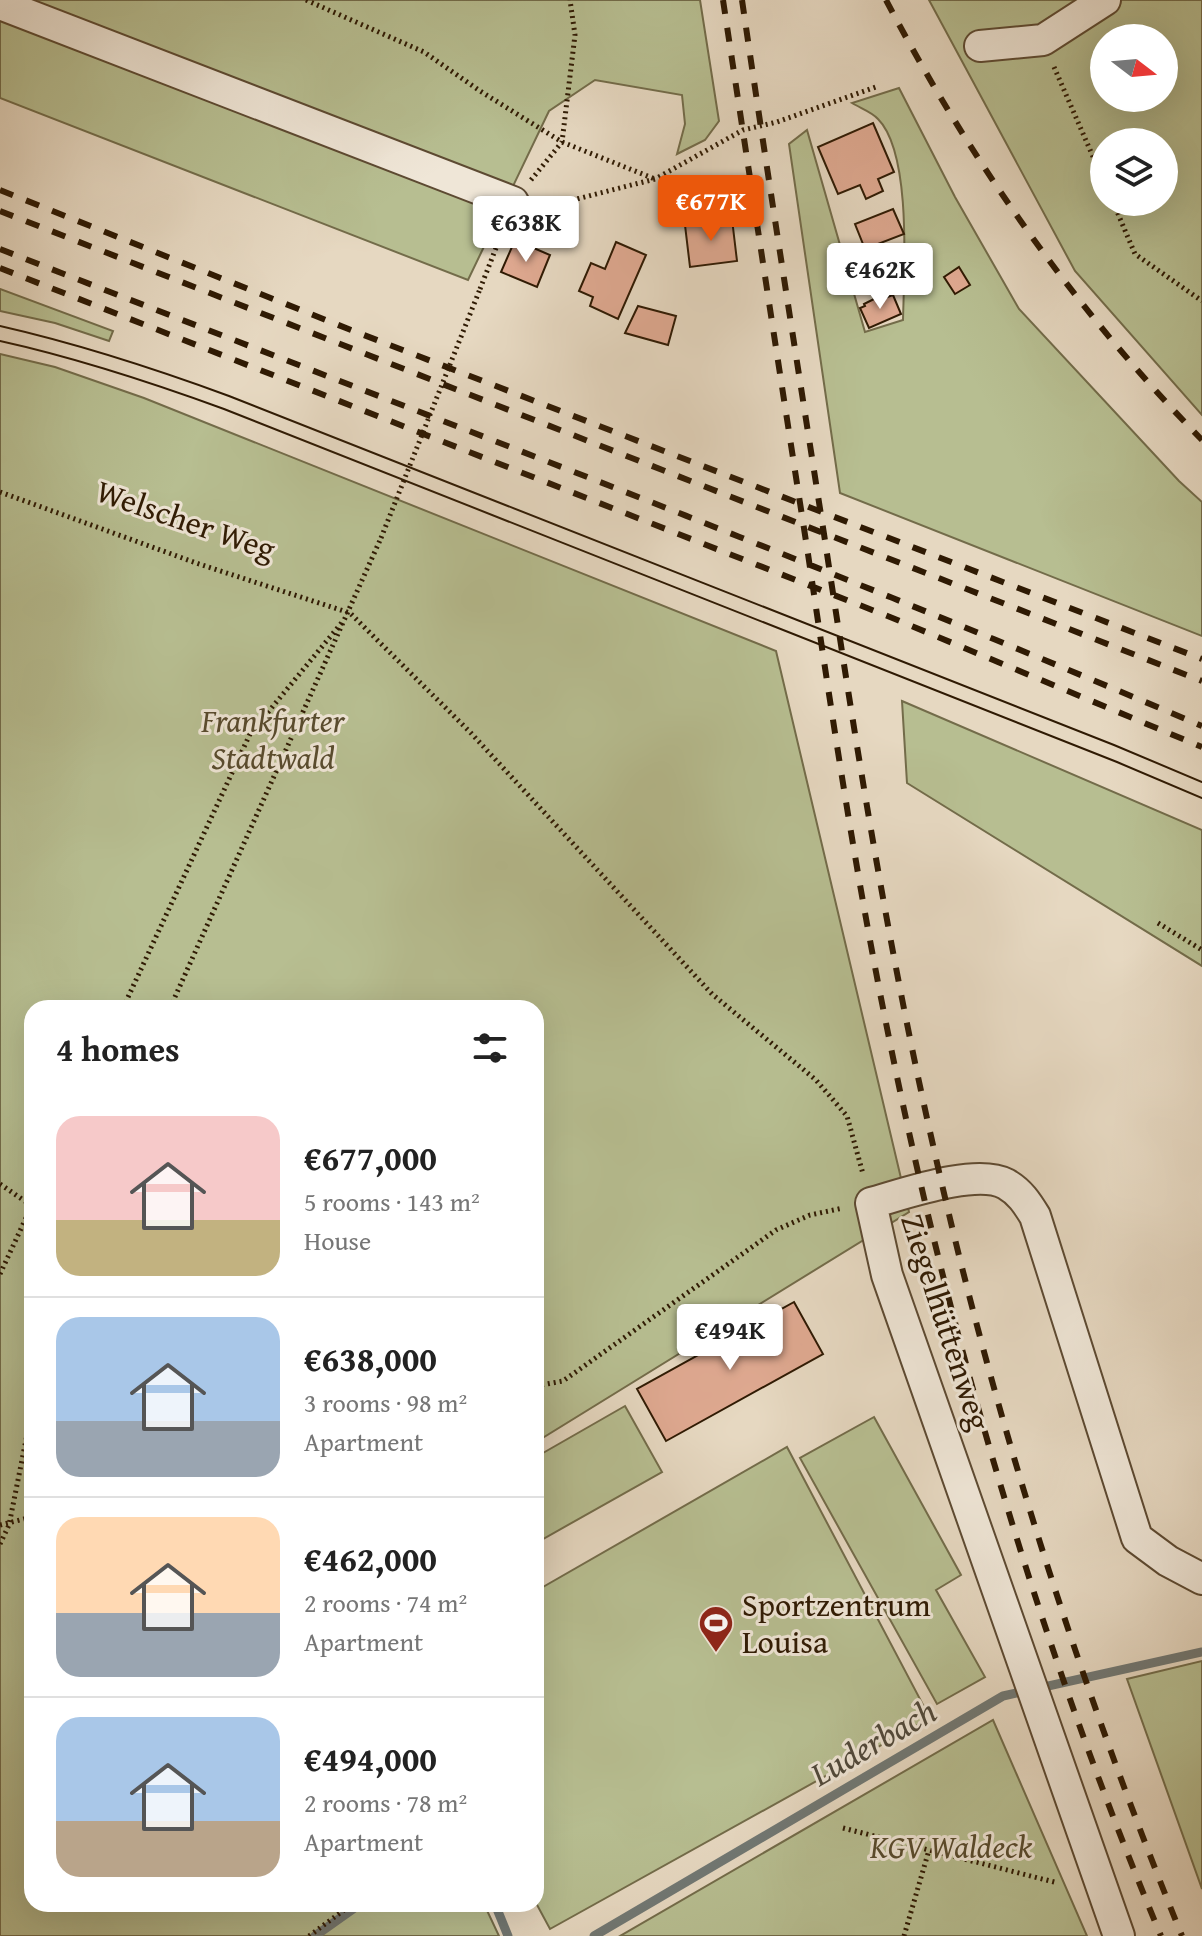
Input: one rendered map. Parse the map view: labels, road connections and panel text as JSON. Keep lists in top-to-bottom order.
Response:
{
  "streets": {
    "lane": ["Ziegelhüttenweg"],
    "path": ["Welscher Weg"]
  },
  "water": ["Luderbach"],
  "parks": ["Frankfurter Stadtwald", "KGV Waldeck"],
  "places": {
    "sports": ["Sportzentrum Louisa"]
  },
  "north": "right",
  "page": {
    "price": [
      "€677K",
      "€638K",
      "€462K",
      "€494K"
    ],
    "heading": "4 homes",
    "list": [
      {
        "name": "€677,000",
        "note": "5 rooms · 143 m² · House"
      },
      {
        "name": "€638,000",
        "note": "3 rooms · 98 m² · Apartment"
      },
      {
        "name": "€462,000",
        "note": "2 rooms · 74 m² · Apartment"
      },
      {
        "name": "€494,000",
        "note": "2 rooms · 78 m² · Apartment"
      }
    ]
  }
}
